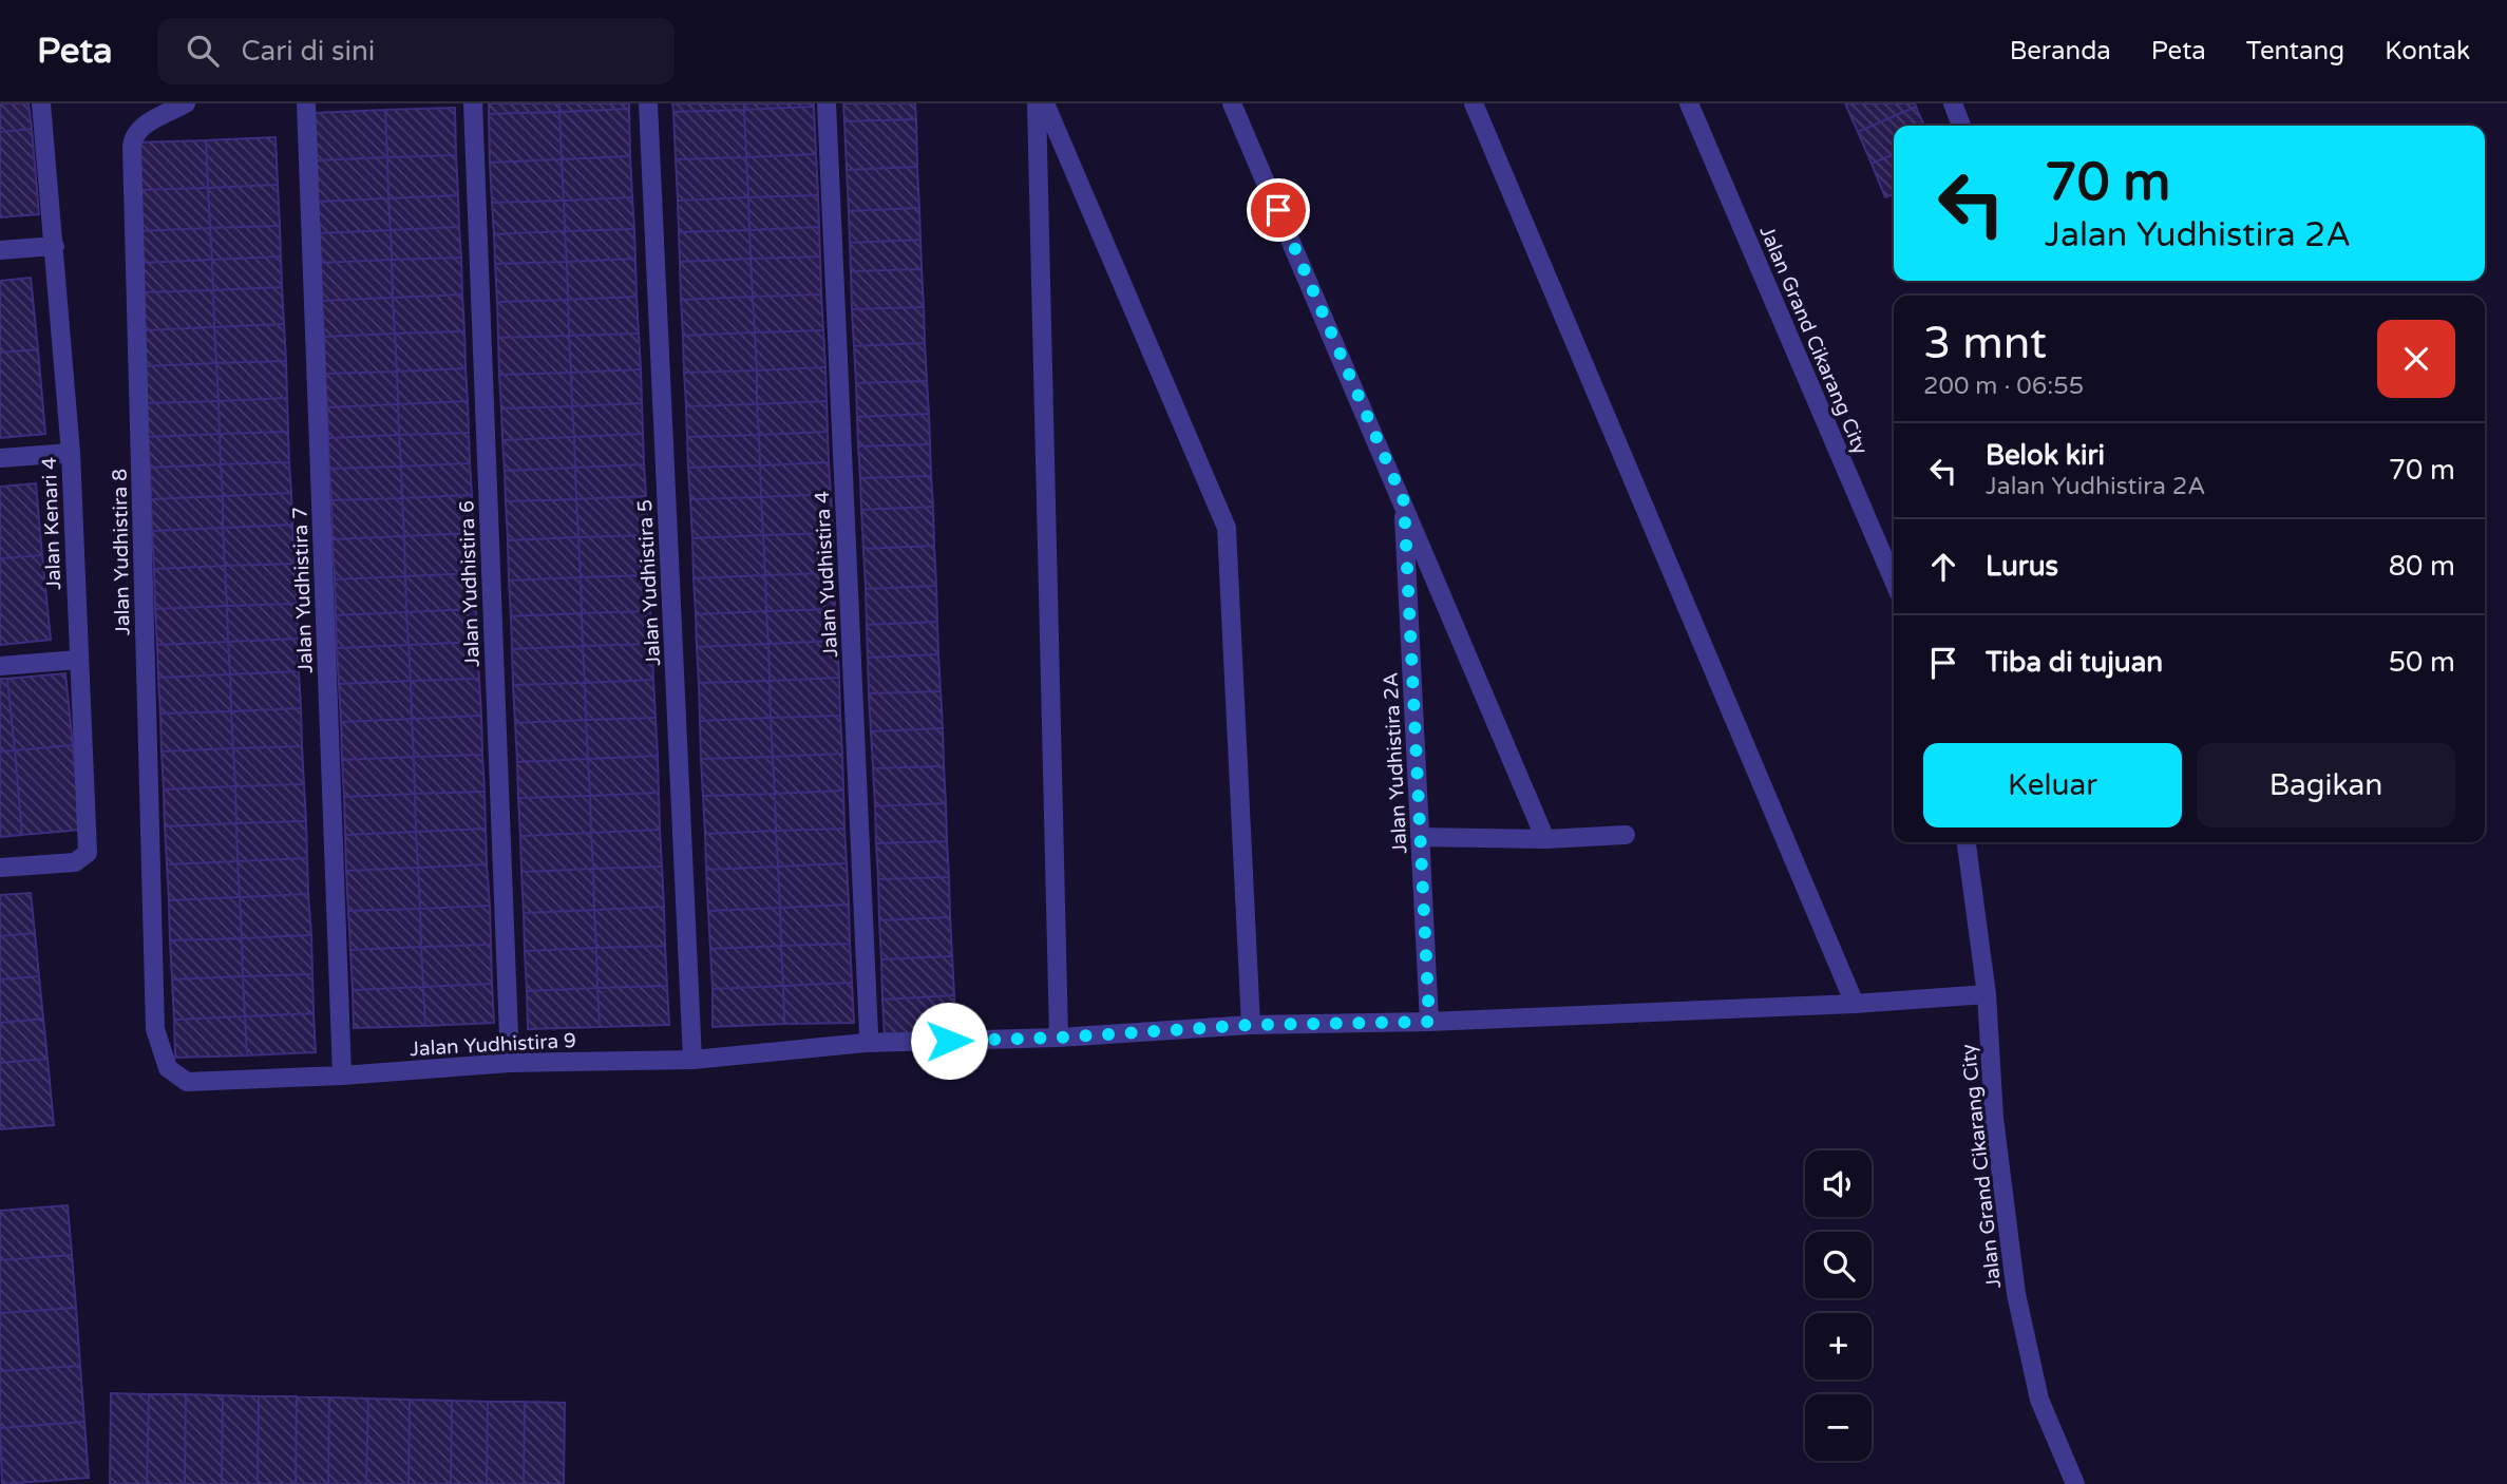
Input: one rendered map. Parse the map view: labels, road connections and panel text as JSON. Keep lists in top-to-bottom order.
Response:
{
  "streets": {
    "street": [
      "Jalan Grand Cikarang City",
      "Jalan Kenari 4",
      "Jalan Yudhistira 8",
      "Jalan Yudhistira 4",
      "Jalan Yudhistira 5",
      "Jalan Yudhistira 6",
      "Jalan Yudhistira 7",
      "Jalan Yudhistira 2A",
      "Jalan Yudhistira 9"
    ]
  },
  "crossings": [
    ["Jalan Grand Cikarang City", "Jalan Yudhistira 9"],
    ["Jalan Yudhistira 8", "Jalan Yudhistira 9"],
    ["Jalan Yudhistira 4", "Jalan Yudhistira 9"],
    ["Jalan Yudhistira 5", "Jalan Yudhistira 9"],
    ["Jalan Yudhistira 6", "Jalan Yudhistira 9"],
    ["Jalan Yudhistira 7", "Jalan Yudhistira 9"],
    ["Jalan Yudhistira 2A", "Jalan Yudhistira 9"]
  ],
  "page": {
    "header": "Peta",
    "search": "Cari di sini",
    "nav": [
      "Beranda",
      "Peta",
      "Tentang",
      "Kontak"
    ],
    "turn": ["70 m", "Jalan Yudhistira 2A"],
    "heading": ["3 mnt", "200 m · 06:55"],
    "list": [
      {
        "name": "Belok kiri",
        "note": "Jalan Yudhistira 2A",
        "value": "70 m"
      },
      {
        "name": "Lurus",
        "value": "80 m"
      },
      {
        "name": "Tiba di tujuan",
        "value": "50 m"
      }
    ],
    "buttons": ["Keluar", "Bagikan"],
    "map_buttons": ["+", "−"]
  }
}
